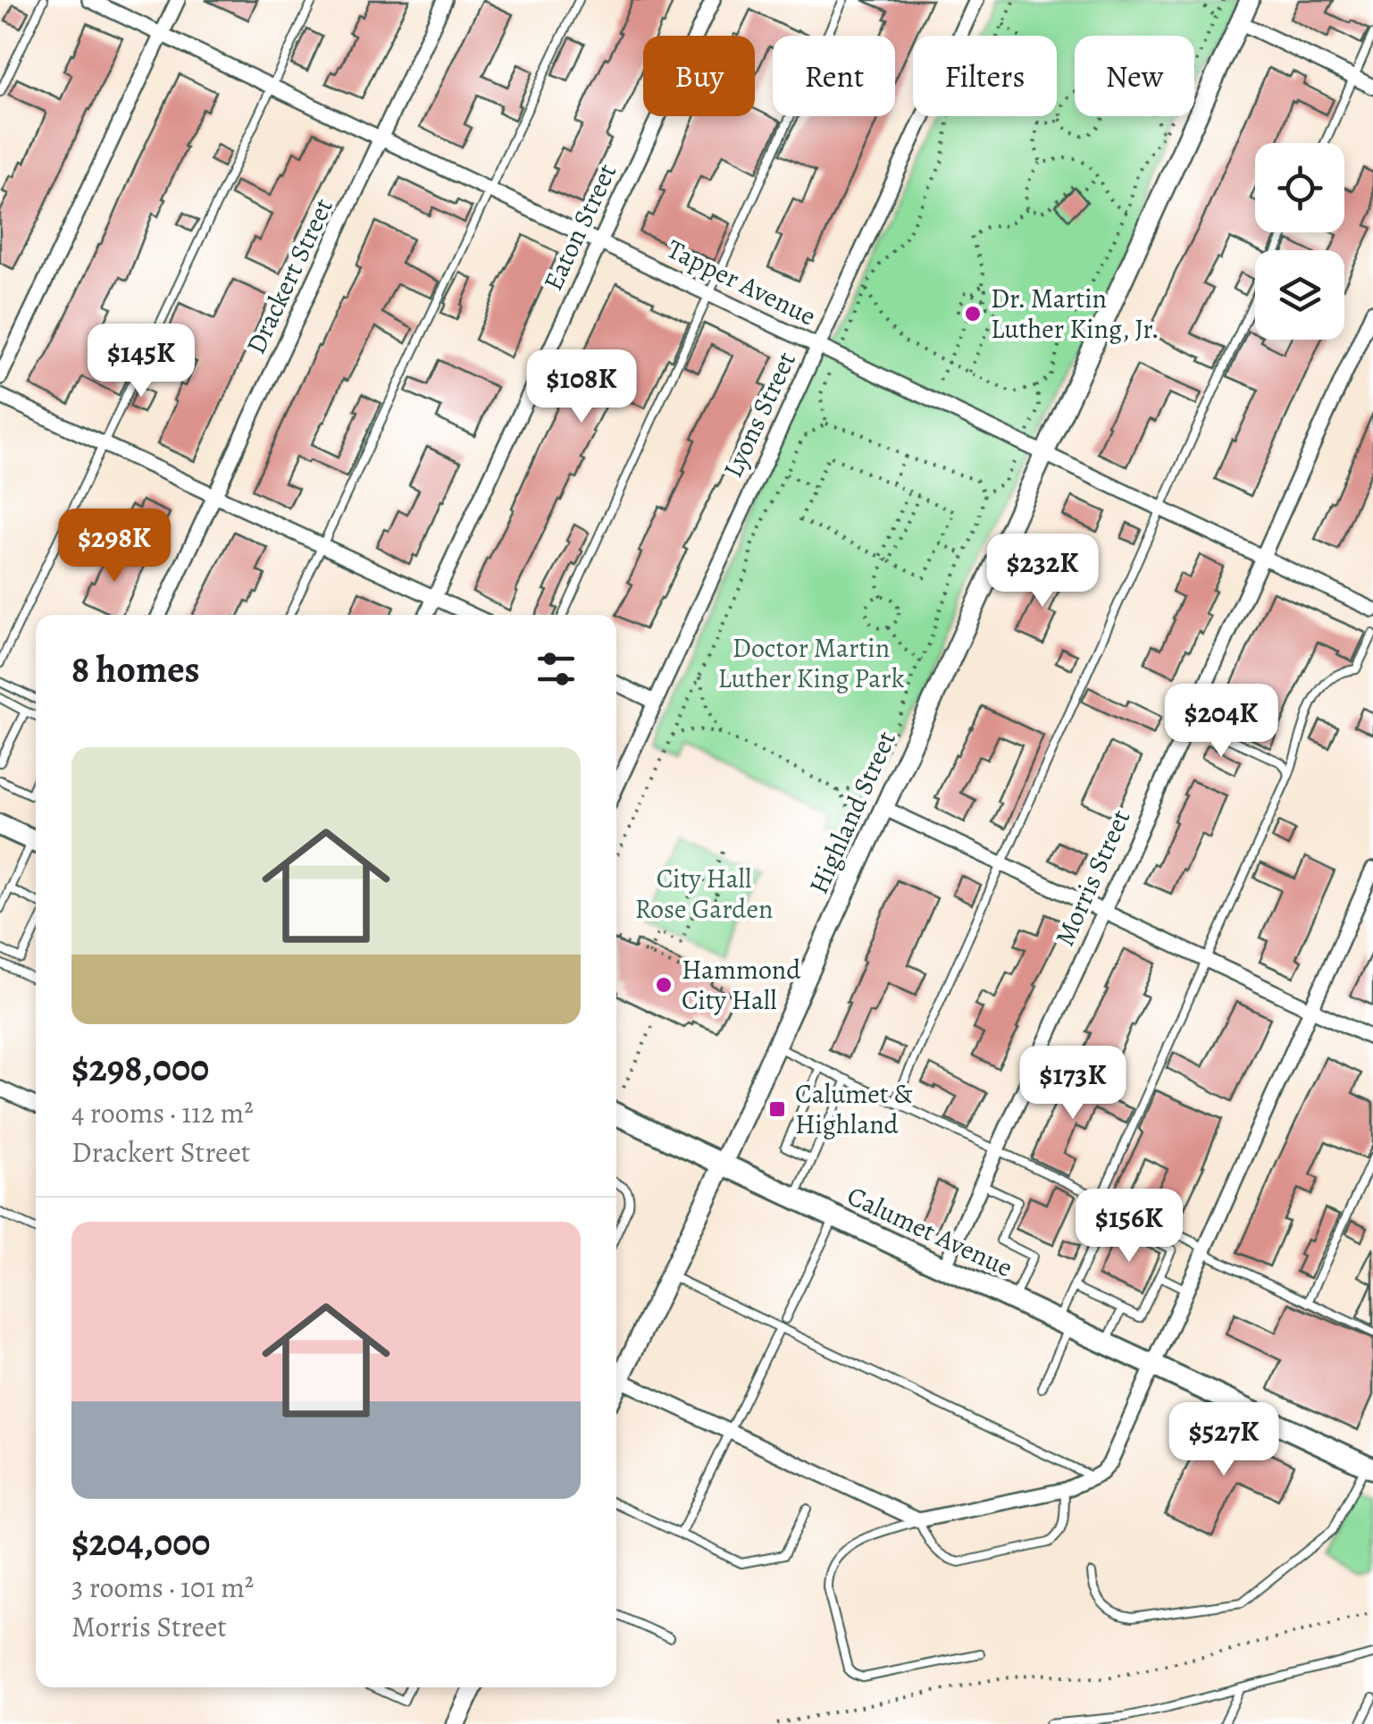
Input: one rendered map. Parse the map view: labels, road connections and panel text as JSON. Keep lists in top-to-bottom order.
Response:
{
  "streets": {
    "main road": ["Calumet Avenue"],
    "street": [
      "Eaton Street",
      "Drackert Street",
      "Tapper Avenue",
      "Lyons Street",
      "Highland Street",
      "Morris Street"
    ]
  },
  "crossings": [
    ["Eaton Street", "Tapper Avenue"],
    ["Drackert Street", "Tapper Avenue"],
    ["Tapper Avenue", "Lyons Street"],
    ["Tapper Avenue", "Highland Street"],
    ["Tapper Avenue", "Morris Street"],
    ["Highland Street", "Calumet Avenue"],
    ["Morris Street", "Calumet Avenue"]
  ],
  "parks": ["Doctor Martin Luther King Park", "City Hall Rose Garden"],
  "places": {
    "other": ["Dr. Martin Luther King, Jr.", "Hammond City Hall"],
    "transit": ["Calumet & Highland"]
  },
  "page": {
    "chip": [
      "Buy",
      "Rent",
      "Filters",
      "New"
    ],
    "price": [
      "$145K",
      "$108K",
      "$298K",
      "$232K",
      "$204K",
      "$173K",
      "$156K",
      "$527K"
    ],
    "heading": "8 homes",
    "list": [
      {
        "name": "$298,000",
        "note": "4 rooms · 112 m² · Drackert Street"
      },
      {
        "name": "$204,000",
        "note": "3 rooms · 101 m² · Morris Street"
      }
    ]
  }
}
